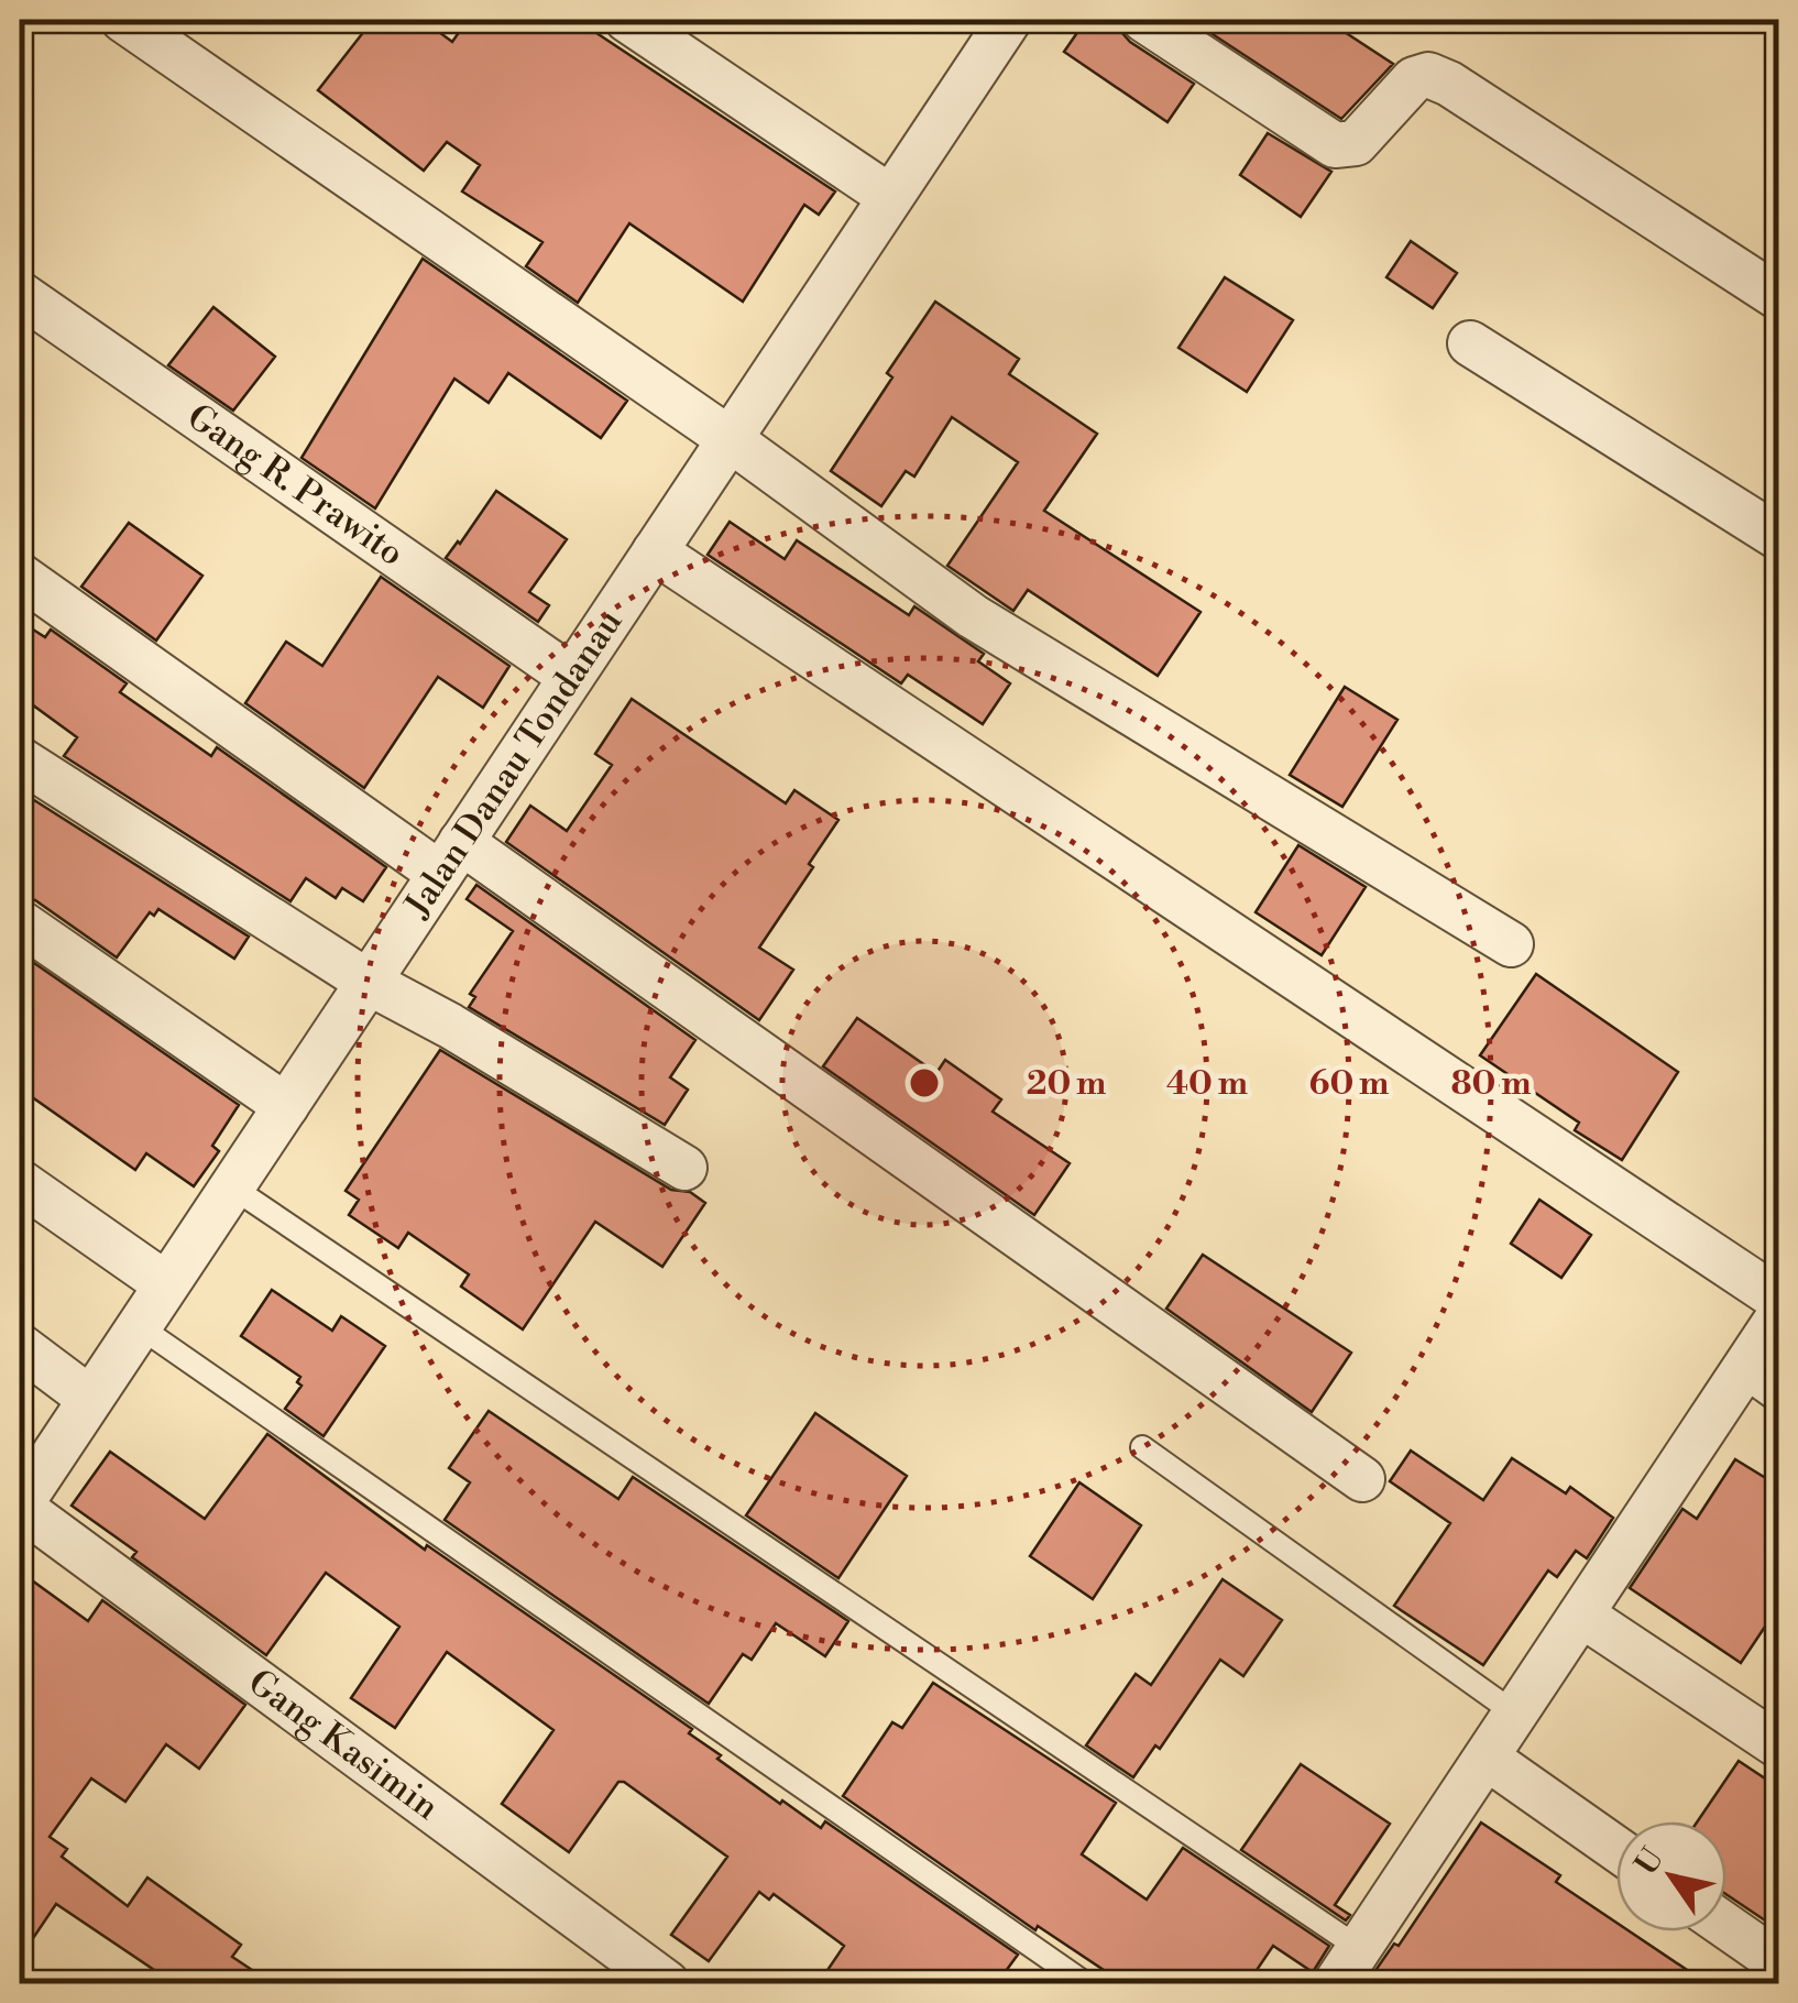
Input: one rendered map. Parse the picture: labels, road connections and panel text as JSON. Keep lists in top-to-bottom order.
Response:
{
  "streets": {
    "street": ["Gang R. Prawito", "Jalan Danau Tondanau", "Gang Kasimin"]
  },
  "crossings": [
    ["Gang R. Prawito", "Jalan Danau Tondanau"],
    ["Jalan Danau Tondanau", "Gang Kasimin"]
  ],
  "north": "top left",
  "rings": [
    "20 m",
    "40 m",
    "60 m",
    "80 m"
  ]
}
